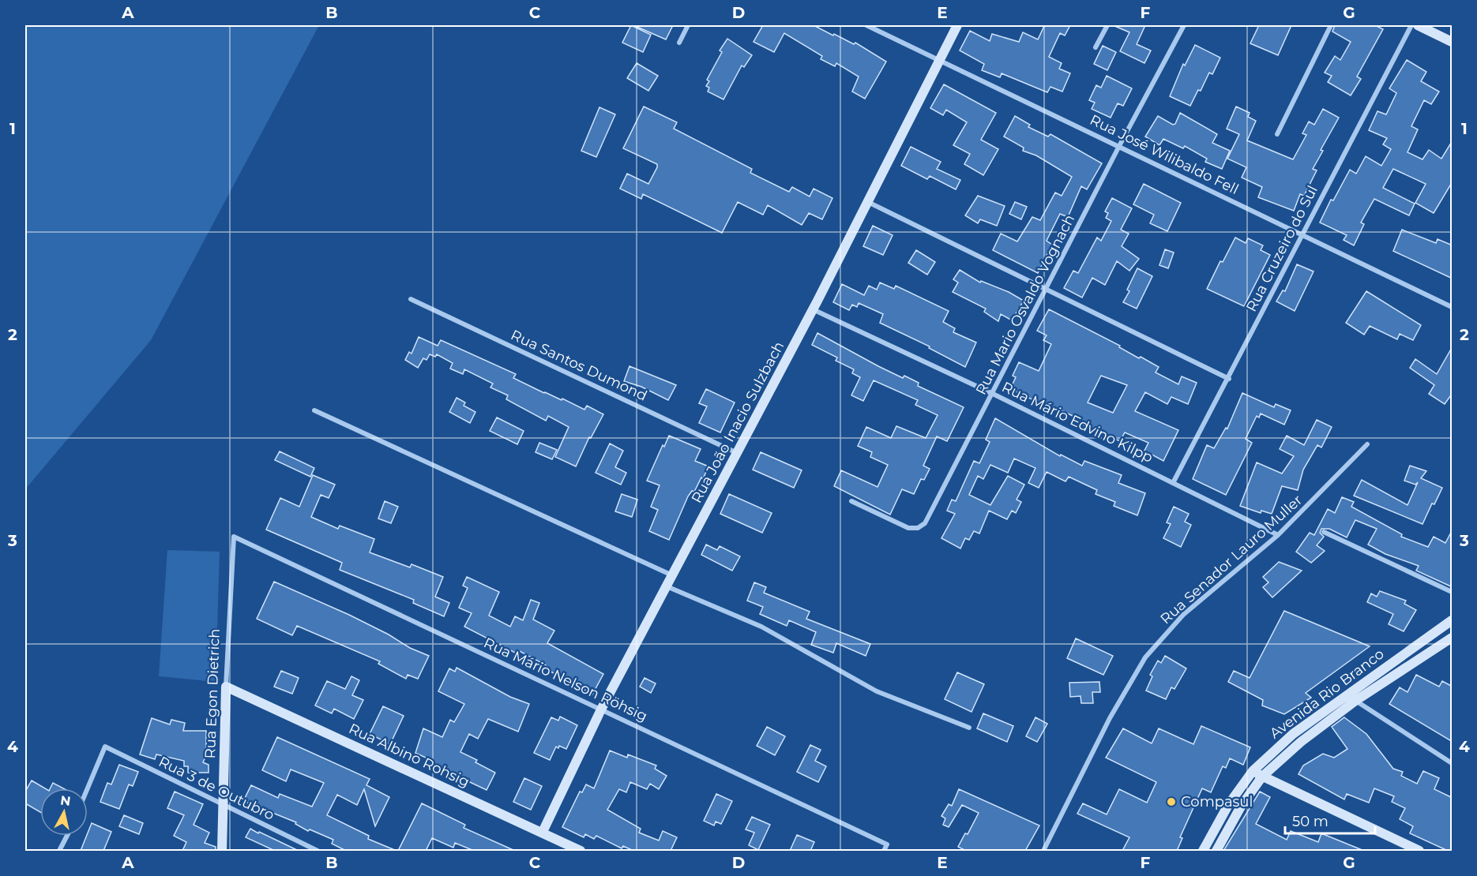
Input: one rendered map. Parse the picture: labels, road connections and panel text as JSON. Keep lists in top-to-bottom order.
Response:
{
  "streets": {
    "street": [
      "Rua José Wilibaldo Fell",
      "Rua Cruzeiro do Sul",
      "Rua Mario Osvaldo Vognach",
      "Rua Santos Dumond",
      "Rua João Inacio Sulzbach",
      "Rua Mário Edvino Kilpp",
      "Rua Senador Lauro Muller",
      "Rua Mário Nelson Röhsig",
      "Rua Egon Dietrich",
      "Avenida Rio Branco",
      "Rua Albino Rohsig",
      "Rua 3 de Outubro"
    ]
  },
  "crossings": [
    ["Rua José Wilibaldo Fell", "Rua Cruzeiro do Sul"],
    ["Rua José Wilibaldo Fell", "Rua Mario Osvaldo Vognach"],
    ["Rua José Wilibaldo Fell", "Rua João Inacio Sulzbach"],
    ["Rua Cruzeiro do Sul", "Rua Mário Edvino Kilpp"],
    ["Rua Mario Osvaldo Vognach", "Rua Mário Edvino Kilpp"],
    ["Rua Santos Dumond", "Rua João Inacio Sulzbach"],
    ["Rua João Inacio Sulzbach", "Rua Mário Edvino Kilpp"],
    ["Rua João Inacio Sulzbach", "Rua Mário Nelson Röhsig"],
    ["Rua João Inacio Sulzbach", "Rua Albino Rohsig"],
    ["Rua Mário Edvino Kilpp", "Rua Senador Lauro Muller"],
    ["Rua Mário Nelson Röhsig", "Rua Egon Dietrich"],
    ["Rua Egon Dietrich", "Rua Albino Rohsig"],
    ["Rua Egon Dietrich", "Rua 3 de Outubro"]
  ],
  "places": ["Compasul"],
  "scale_bar": "50 m",
  "north": "top",
  "grid": {
    "columns": [
      "A",
      "B",
      "C",
      "D",
      "E",
      "F",
      "G"
    ],
    "rows": [
      "1",
      "2",
      "3",
      "4"
    ]
  }
}
